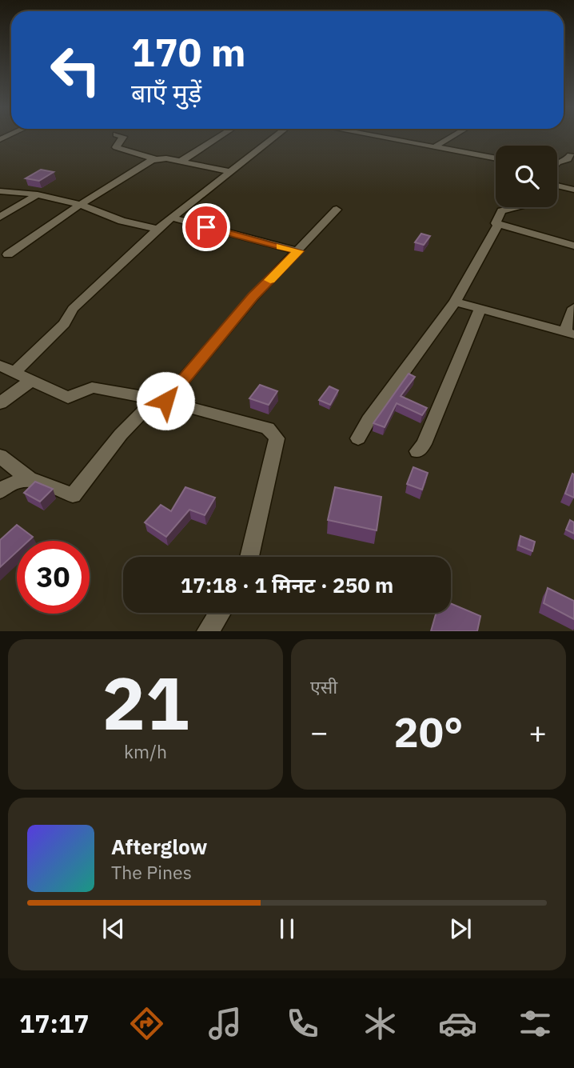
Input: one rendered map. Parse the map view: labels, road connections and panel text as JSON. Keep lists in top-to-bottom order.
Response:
{
  "page": {
    "turn": ["170 m", "बाएँ मुड़ें"],
    "limit": "30",
    "trip": "17:18 · 1 मिनट · 250 m",
    "tile": [
      ["21", "km/h"],
      "एसी"
    ],
    "heat": ["−", "20°", "+"],
    "song": ["Afterglow", "The Pines"],
    "tabs": "17:17"
  }
}
